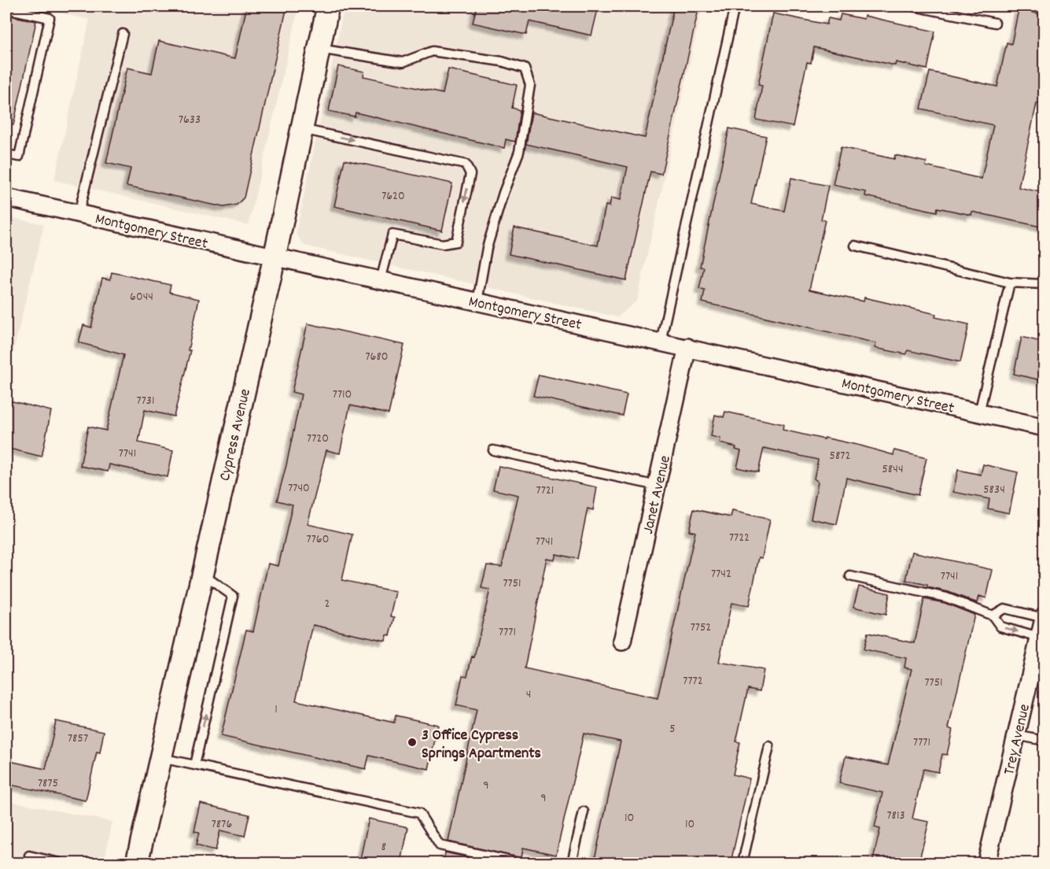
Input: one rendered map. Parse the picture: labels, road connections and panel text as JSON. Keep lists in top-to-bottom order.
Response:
{
  "streets": {
    "street": [
      "Montgomery Street",
      "Cypress Avenue",
      "Janet Avenue",
      "Trey Avenue"
    ]
  },
  "crossings": [
    ["Montgomery Street", "Cypress Avenue"],
    ["Montgomery Street", "Janet Avenue"]
  ],
  "places": ["3 Office Cypress Springs Apartments"],
  "house_numbers": [
    "7633",
    "7620",
    "6044",
    "7680",
    "7710",
    "7731",
    "7720",
    "7741",
    "5872",
    "5844",
    "7740",
    "5834",
    "7721",
    "7722",
    "7760",
    "7741",
    "7742",
    "7741",
    "7751",
    "2",
    "7752",
    "7771",
    "7772",
    "7751",
    "4",
    "1",
    "5",
    "7857",
    "7771",
    "7875",
    "9",
    "9",
    "7813",
    "10",
    "7876",
    "10",
    "8"
  ]
}
